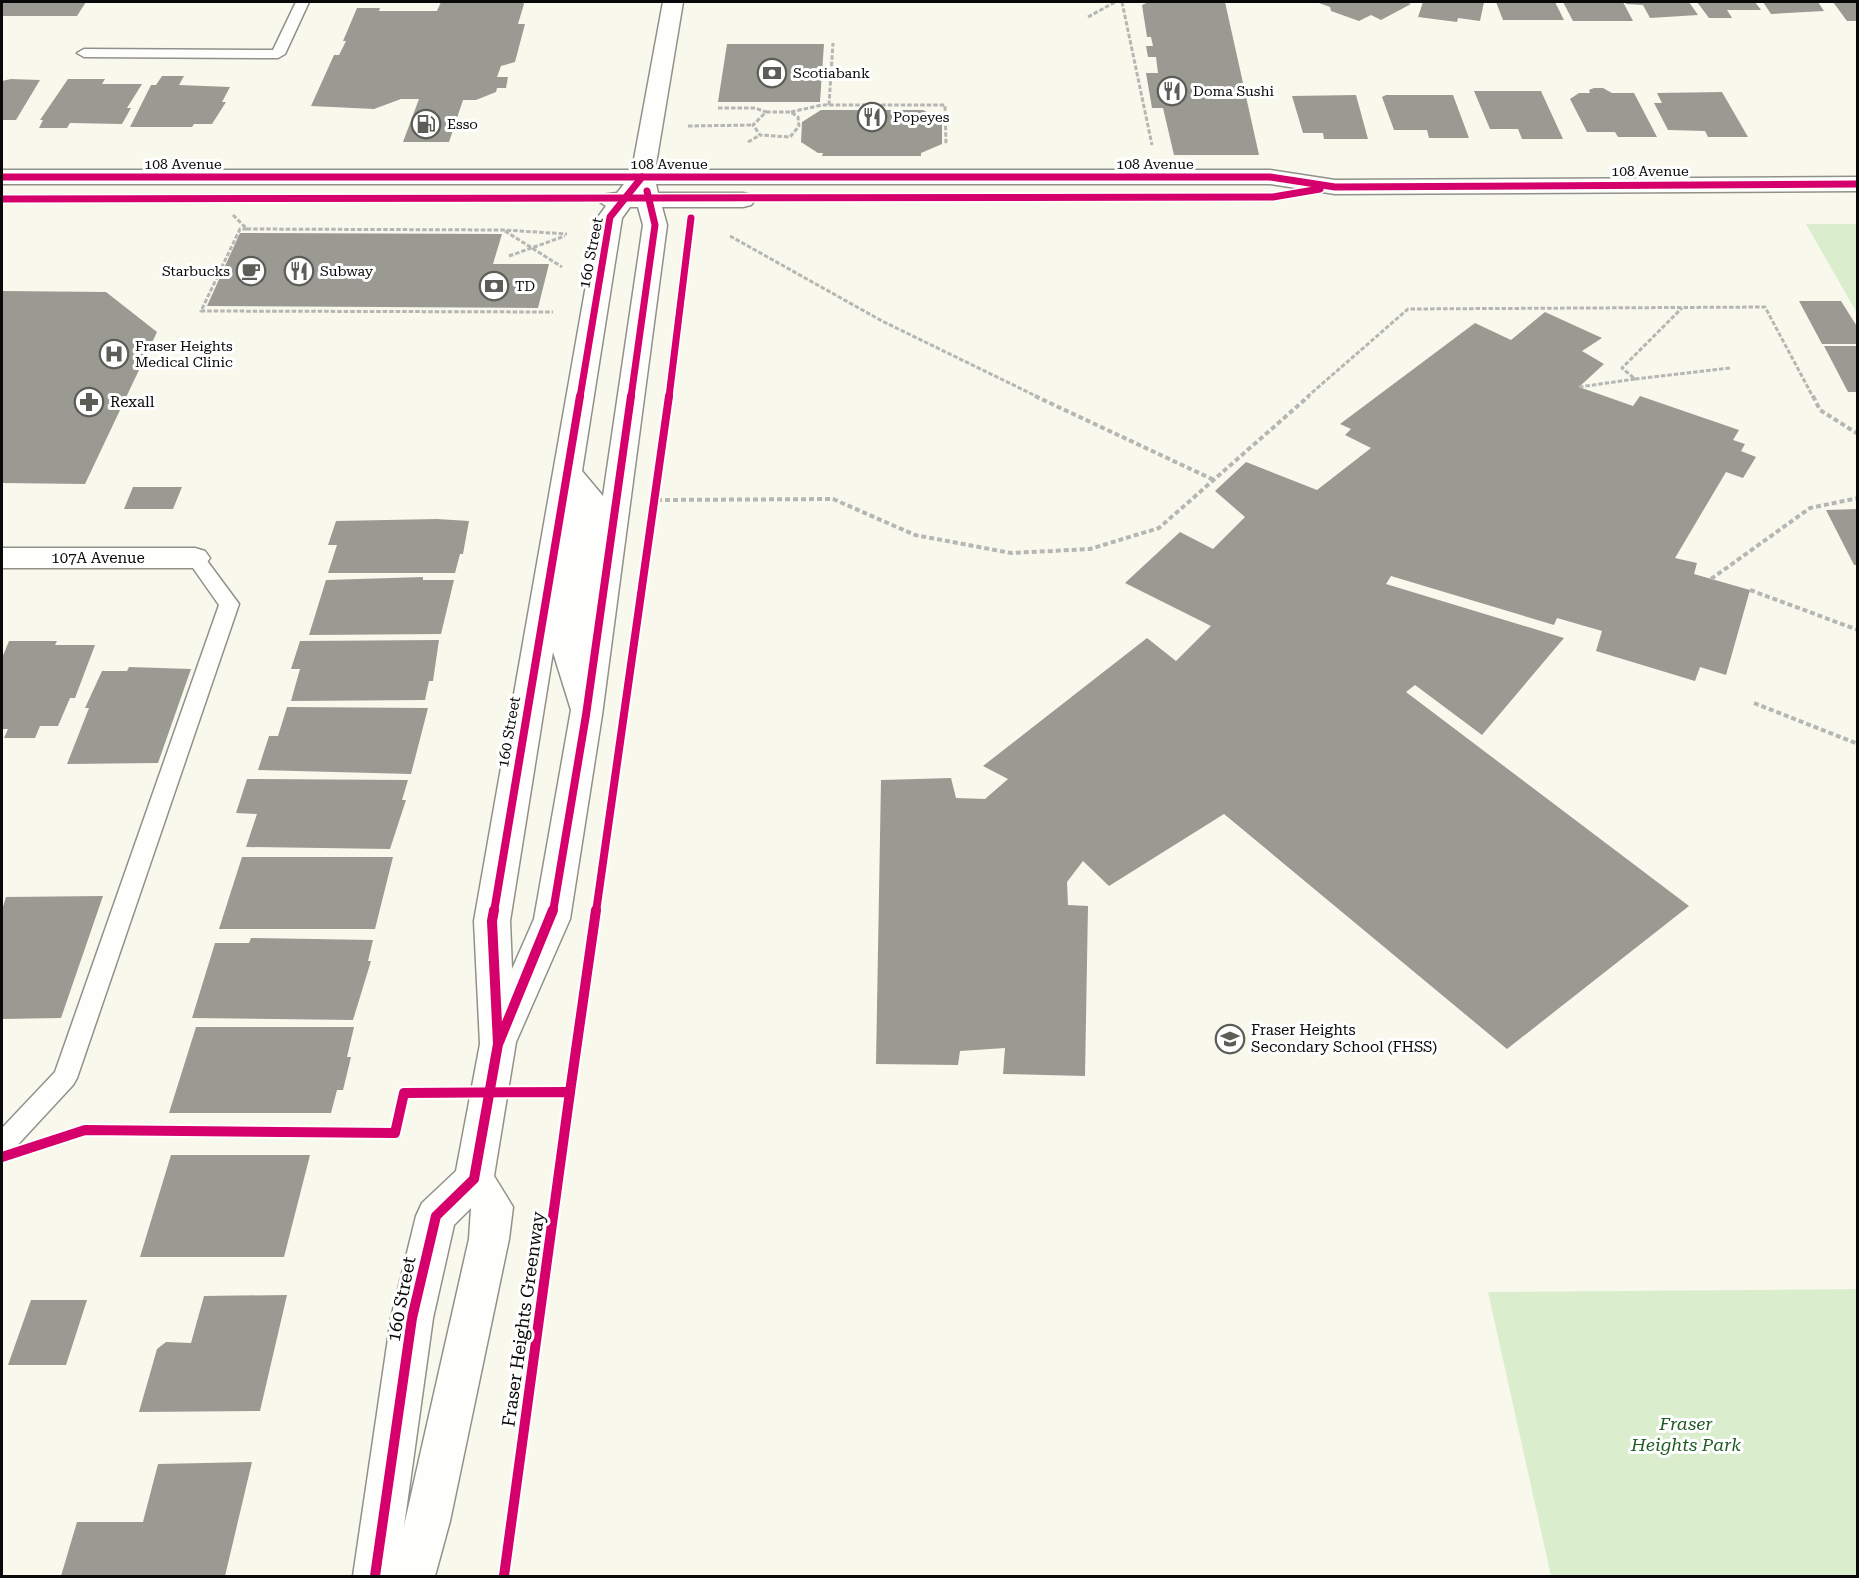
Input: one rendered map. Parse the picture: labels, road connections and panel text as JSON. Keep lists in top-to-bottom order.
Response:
{
  "streets": {
    "street": ["108 Avenue", "160 Street", "107A Avenue"],
    "cycle path": ["Fraser Heights Greenway"]
  },
  "crossings": [
    ["108 Avenue", "160 Street"]
  ],
  "parks": ["Fraser Heights Park"],
  "places": {
    "bank": ["Scotiabank", "TD"],
    "restaurant": ["Doma Sushi", "Popeyes", "Subway"],
    "fuel station": ["Esso"],
    "cafe": ["Starbucks"],
    "hospital": ["Fraser Heights Medical Clinic"],
    "pharmacy": ["Rexall"],
    "school or university": ["Fraser Heights Secondary School (FHSS)"]
  }
}
